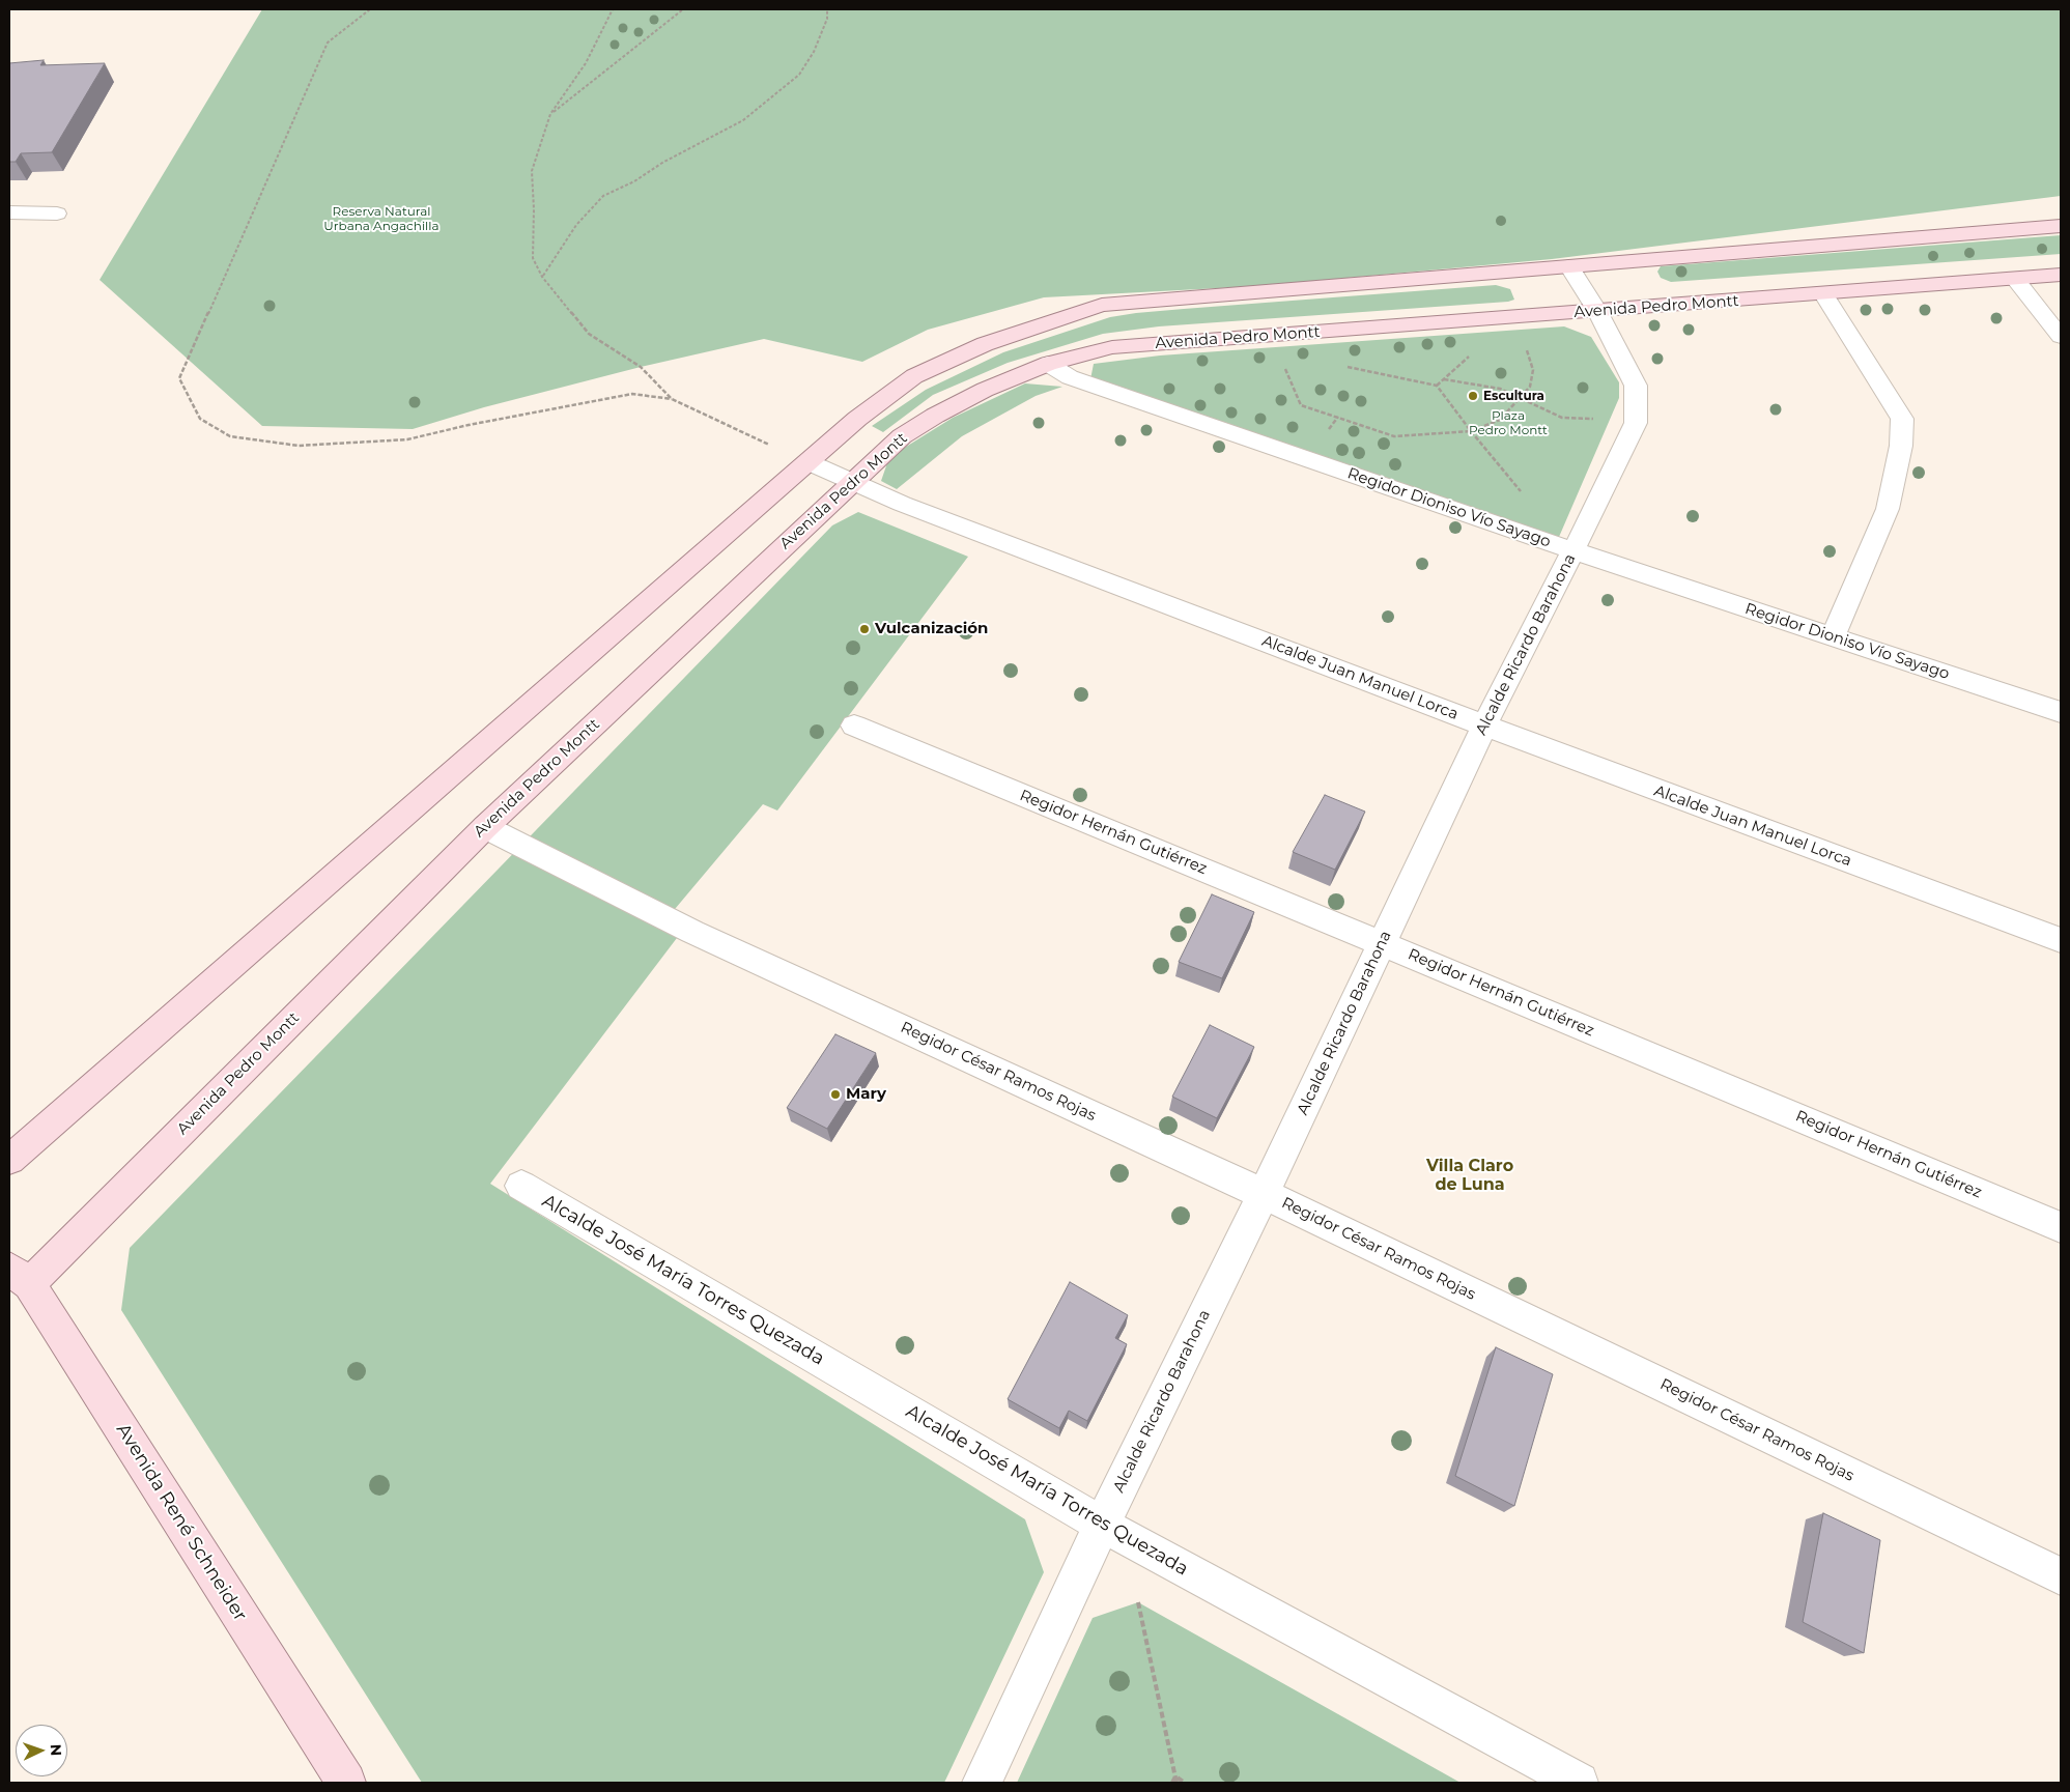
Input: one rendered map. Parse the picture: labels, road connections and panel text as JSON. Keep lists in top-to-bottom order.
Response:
{
  "streets": {
    "main road": ["Avenida Pedro Montt", "Avenida René Schneider"],
    "street": [
      "Regidor Dioniso Vío Sayago",
      "Alcalde Ricardo Barahona",
      "Alcalde Juan Manuel Lorca",
      "Regidor Hernán Gutiérrez",
      "Regidor César Ramos Rojas",
      "Alcalde José María Torres Quezada"
    ]
  },
  "crossings": [
    ["Avenida Pedro Montt", "Regidor Dioniso Vío Sayago"],
    ["Avenida Pedro Montt", "Alcalde Ricardo Barahona"],
    ["Avenida Pedro Montt", "Alcalde Juan Manuel Lorca"],
    ["Avenida Pedro Montt", "Regidor César Ramos Rojas"],
    ["Avenida Pedro Montt", "Avenida René Schneider"],
    ["Regidor Dioniso Vío Sayago", "Alcalde Ricardo Barahona"],
    ["Alcalde Ricardo Barahona", "Alcalde Juan Manuel Lorca"],
    ["Alcalde Ricardo Barahona", "Regidor Hernán Gutiérrez"],
    ["Alcalde Ricardo Barahona", "Regidor César Ramos Rojas"],
    ["Alcalde Ricardo Barahona", "Alcalde José María Torres Quezada"]
  ],
  "districts": ["Villa Claro de Luna"],
  "parks": ["Reserva Natural Urbana Angachilla", "Plaza Pedro Montt"],
  "places": ["Escultura", "Vulcanización", "Mary"],
  "north": "right"
}
